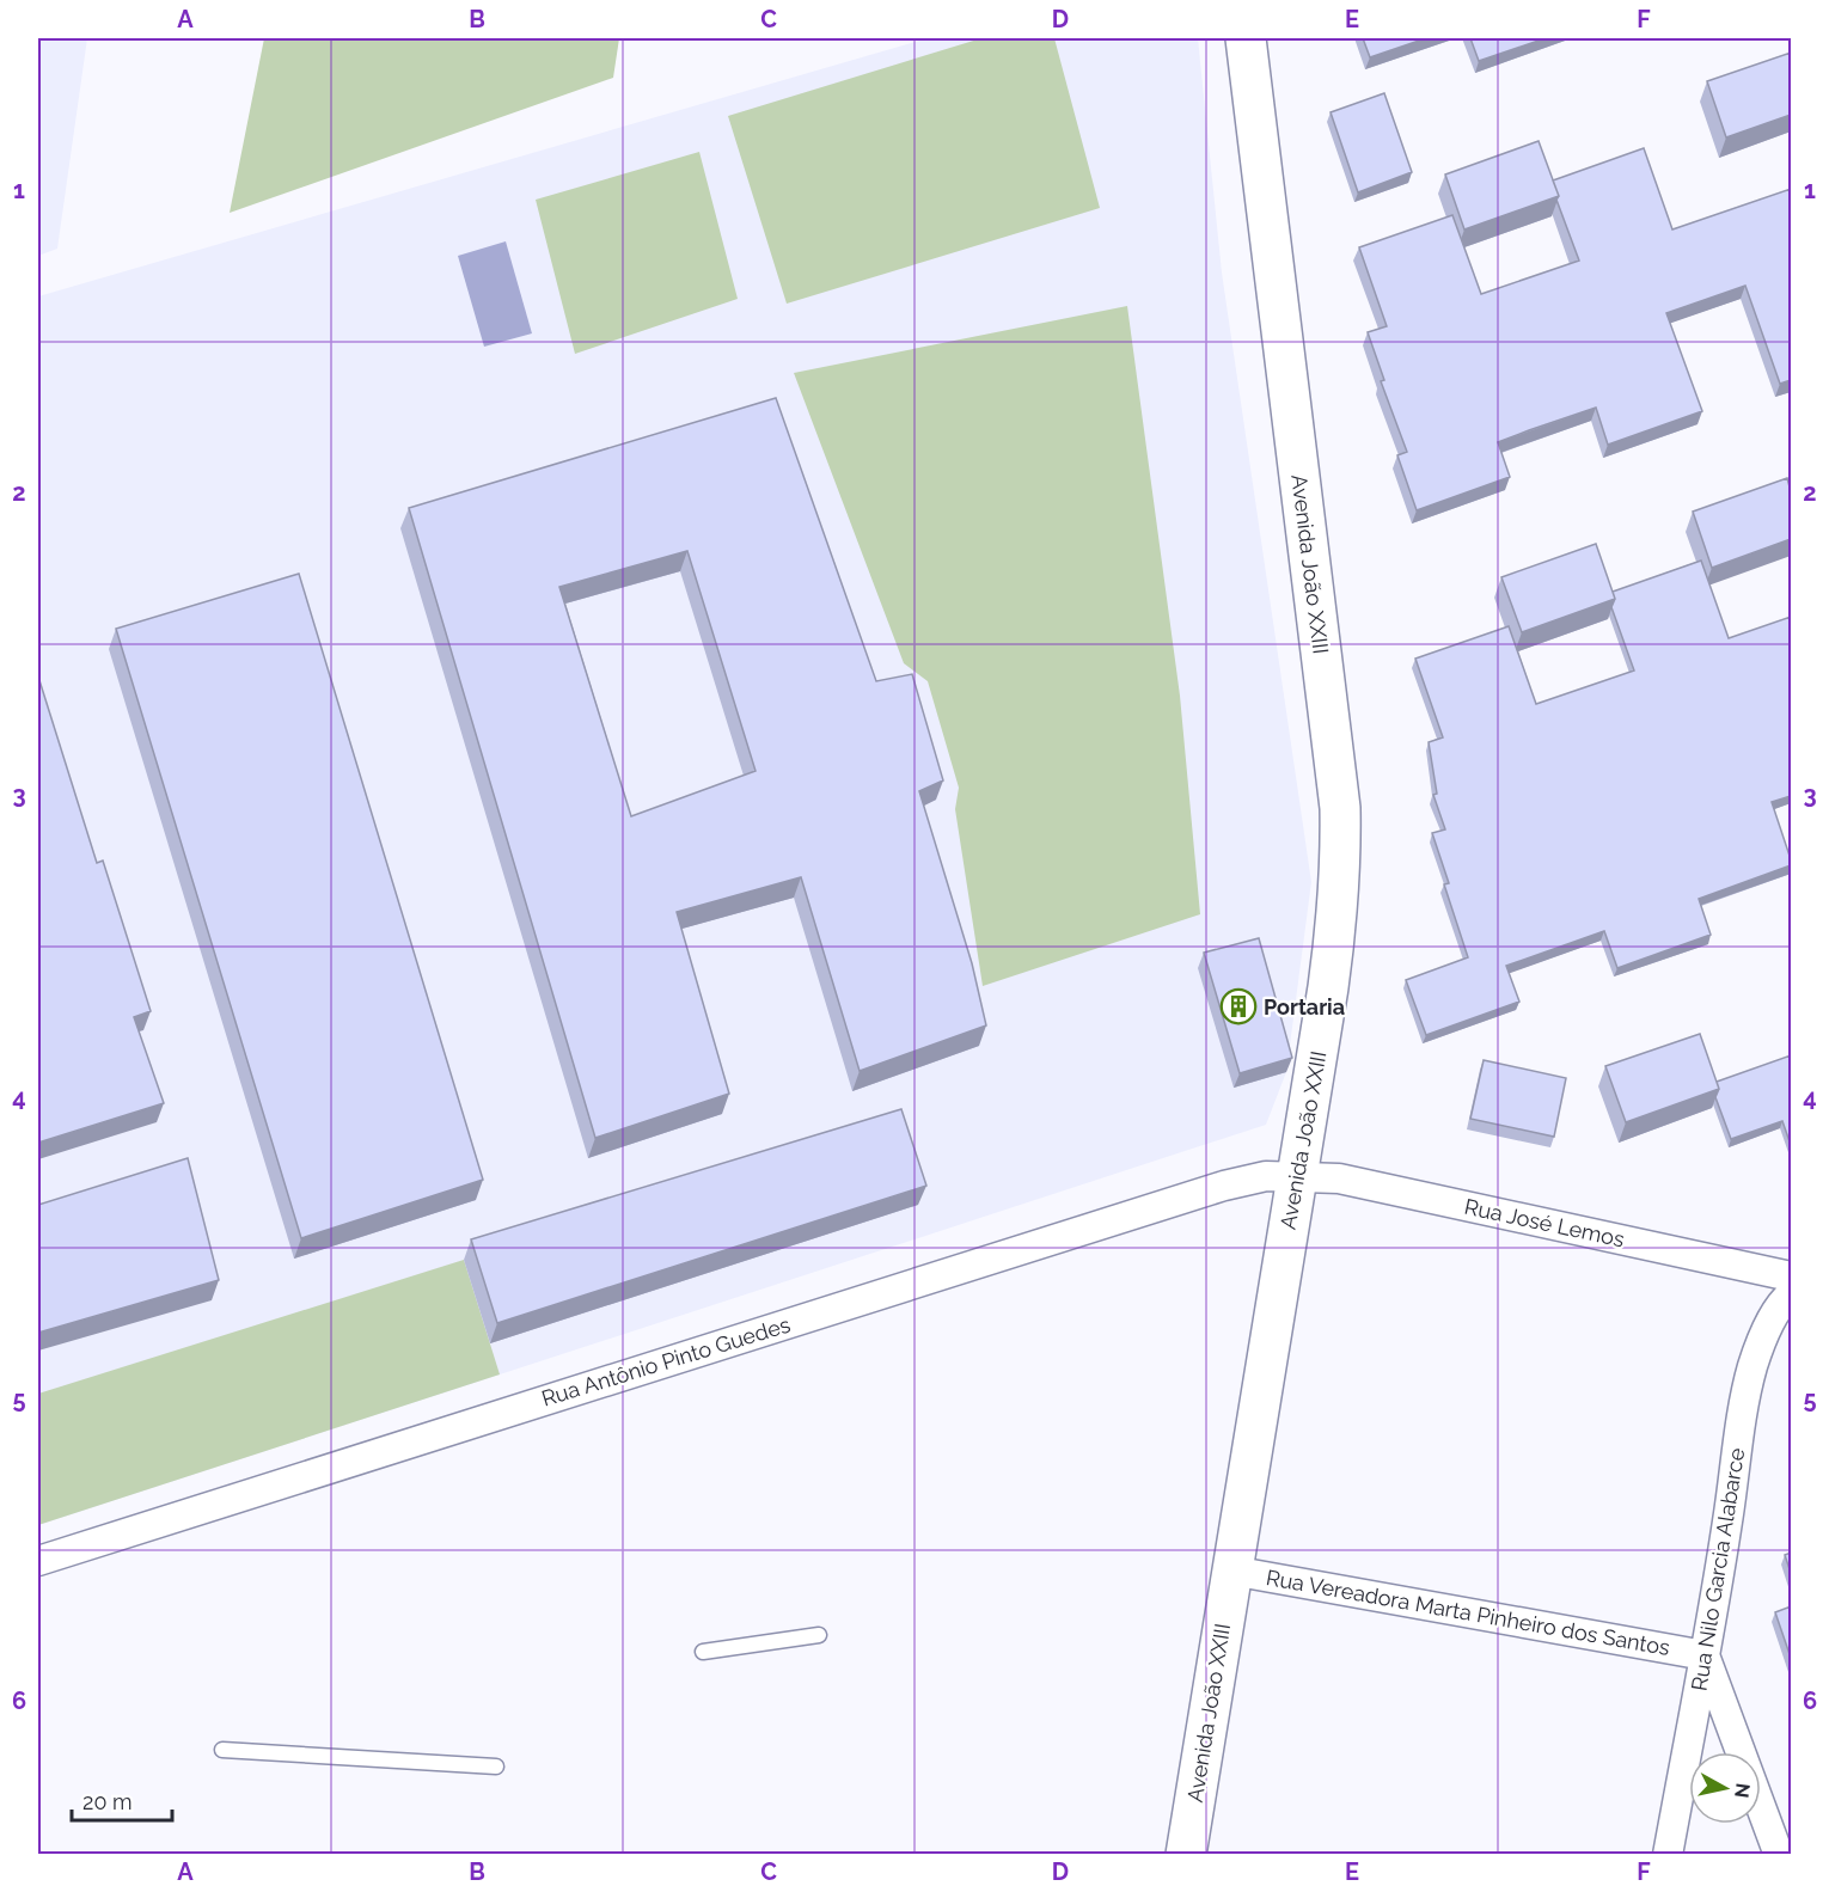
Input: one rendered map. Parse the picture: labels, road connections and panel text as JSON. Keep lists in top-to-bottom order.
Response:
{
  "streets": {
    "main road": ["Avenida João XXIII"],
    "street": [
      "Rua José Lemos",
      "Rua Antônio Pinto Guedes",
      "Rua Nilo Garcia Alabarce",
      "Rua Vereadora Marta Pinheiro dos Santos"
    ]
  },
  "crossings": [
    ["Avenida João XXIII", "Rua José Lemos"],
    ["Avenida João XXIII", "Rua Antônio Pinto Guedes"],
    ["Avenida João XXIII", "Rua Vereadora Marta Pinheiro dos Santos"],
    ["Rua José Lemos", "Rua Antônio Pinto Guedes"],
    ["Rua Nilo Garcia Alabarce", "Rua Vereadora Marta Pinheiro dos Santos"]
  ],
  "places": {
    "building": ["Portaria"]
  },
  "scale_bar": "20 m",
  "north": "right",
  "grid": {
    "columns": [
      "A",
      "B",
      "C",
      "D",
      "E",
      "F"
    ],
    "rows": [
      "1",
      "2",
      "3",
      "4",
      "5",
      "6"
    ]
  }
}
